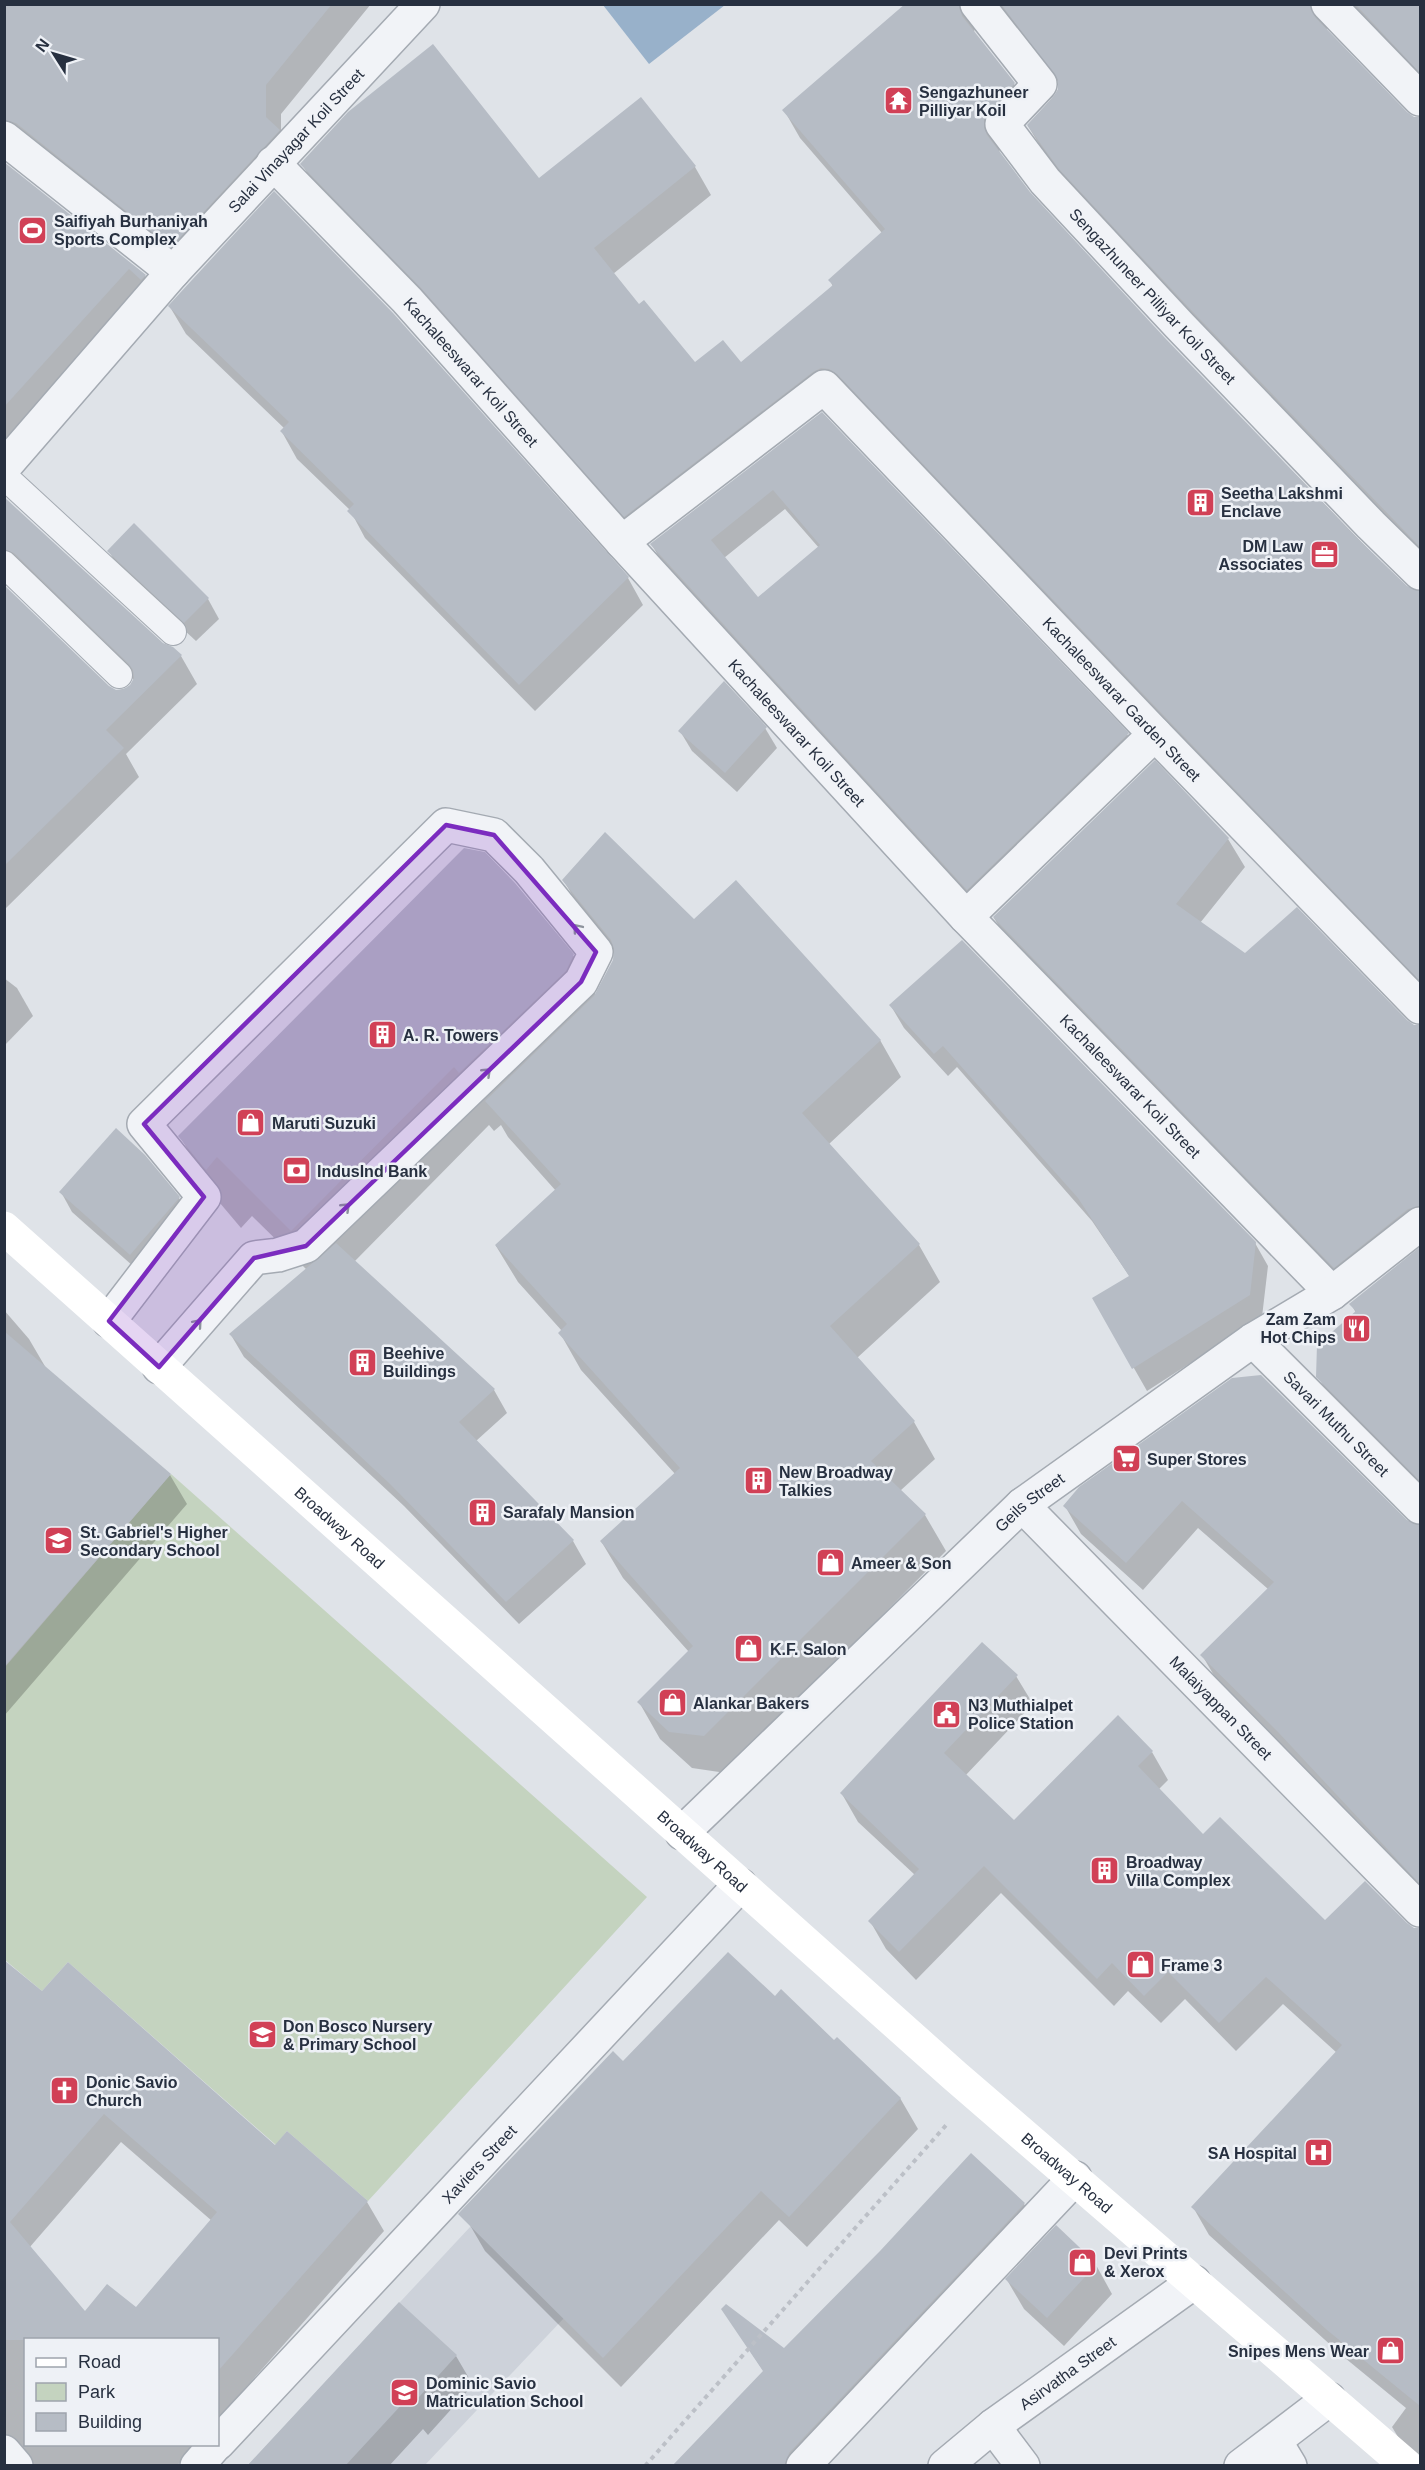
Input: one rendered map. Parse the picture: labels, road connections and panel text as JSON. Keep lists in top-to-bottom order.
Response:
{
  "streets": {
    "main road": ["Broadway Road"],
    "street": [
      "Salai Vinayagar Koil Street",
      "Sengazhuneer Pilliyar Koil Street",
      "Kachaleeswarar Koil Street",
      "Kachaleeswarar Garden Street",
      "Savari Muthu Street",
      "Geils Street",
      "Malaiyappan Street",
      "Xaviers Street",
      "Asirvatha Street"
    ]
  },
  "crossings": [
    ["Salai Vinayagar Koil Street", "Kachaleeswarar Koil Street"],
    ["Kachaleeswarar Koil Street", "Kachaleeswarar Garden Street"],
    ["Kachaleeswarar Koil Street", "Geils Street"],
    ["Savari Muthu Street", "Geils Street"],
    ["Geils Street", "Broadway Road"],
    ["Geils Street", "Malaiyappan Street"],
    ["Broadway Road", "Xaviers Street"],
    ["Broadway Road", "Asirvatha Street"]
  ],
  "places": {
    "temple": ["Sengazhuneer Pilliyar Koil"],
    "sports": ["Saifiyah Burhaniyah Sports Complex"],
    "building": [
      "Seetha Lakshmi Enclave",
      "A. R. Towers",
      "Beehive Buildings",
      "New Broadway Talkies",
      "Sarafaly Mansion",
      "Broadway Villa Complex"
    ],
    "office": ["DM Law Associates"],
    "shop": [
      "Maruti Suzuki",
      "Ameer & Son",
      "K.F. Salon",
      "Alankar Bakers",
      "Frame 3",
      "Devi Prints & Xerox",
      "Snipes Mens Wear"
    ],
    "bank": ["IndusInd Bank"],
    "restaurant": ["Zam Zam Hot Chips"],
    "supermarket": ["Super Stores"],
    "school or university": ["St. Gabriel's Higher Secondary School", "Don Bosco Nursery & Primary School", "Dominic Savio Matriculation School"],
    "public building": ["N3 Muthialpet Police Station"],
    "church": ["Donic Savio Church"],
    "hospital": ["SA Hospital"]
  },
  "legend": ["Road", "Park", "Building"],
  "north": "top left"
}
